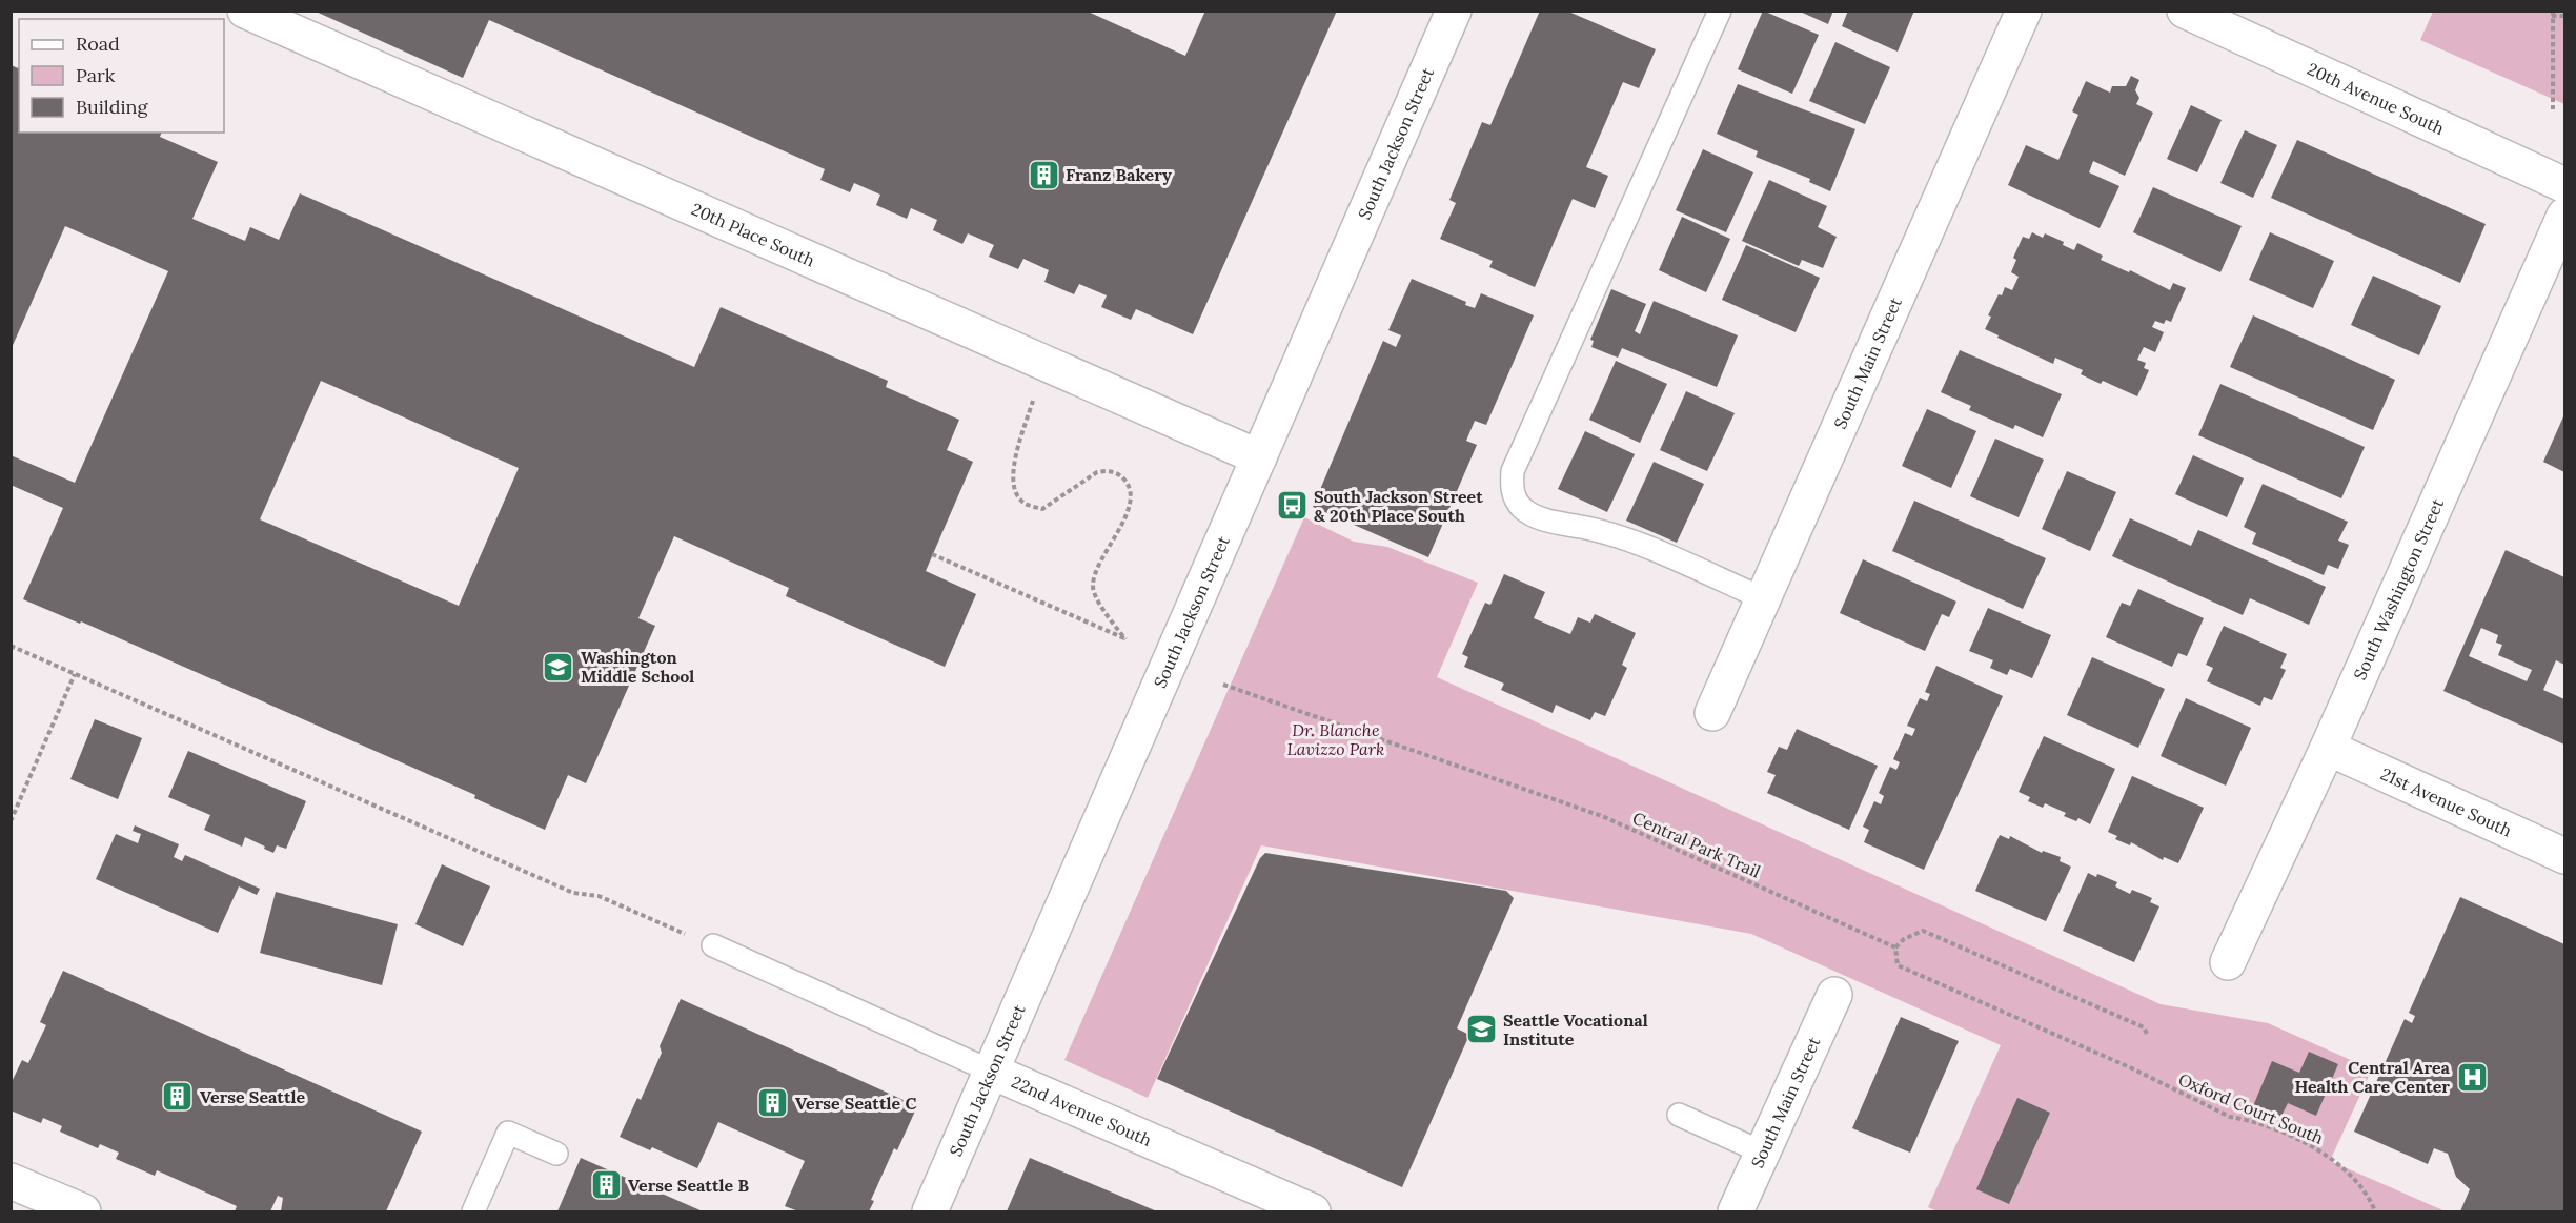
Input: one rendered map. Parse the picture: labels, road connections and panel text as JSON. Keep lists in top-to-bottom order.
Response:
{
  "streets": {
    "street": [
      "20th Avenue South",
      "South Jackson Street",
      "20th Place South",
      "South Main Street",
      "South Washington Street",
      "21st Avenue South",
      "22nd Avenue South"
    ],
    "path": ["Central Park Trail", "Oxford Court South"]
  },
  "crossings": [
    ["South Jackson Street", "20th Place South"],
    ["South Jackson Street", "22nd Avenue South"],
    ["South Washington Street", "21st Avenue South"],
    ["Central Park Trail", "Oxford Court South"]
  ],
  "parks": ["Dr. Blanche Lavizzo Park"],
  "places": {
    "building": [
      "Franz Bakery",
      "Verse Seattle",
      "Verse Seattle C",
      "Verse Seattle B"
    ],
    "bus stop": ["South Jackson Street & 20th Place South"],
    "school or university": ["Washington Middle School", "Seattle Vocational Institute"],
    "hospital": ["Central Area Health Care Center"]
  },
  "legend": ["Road", "Park", "Building"]
}
